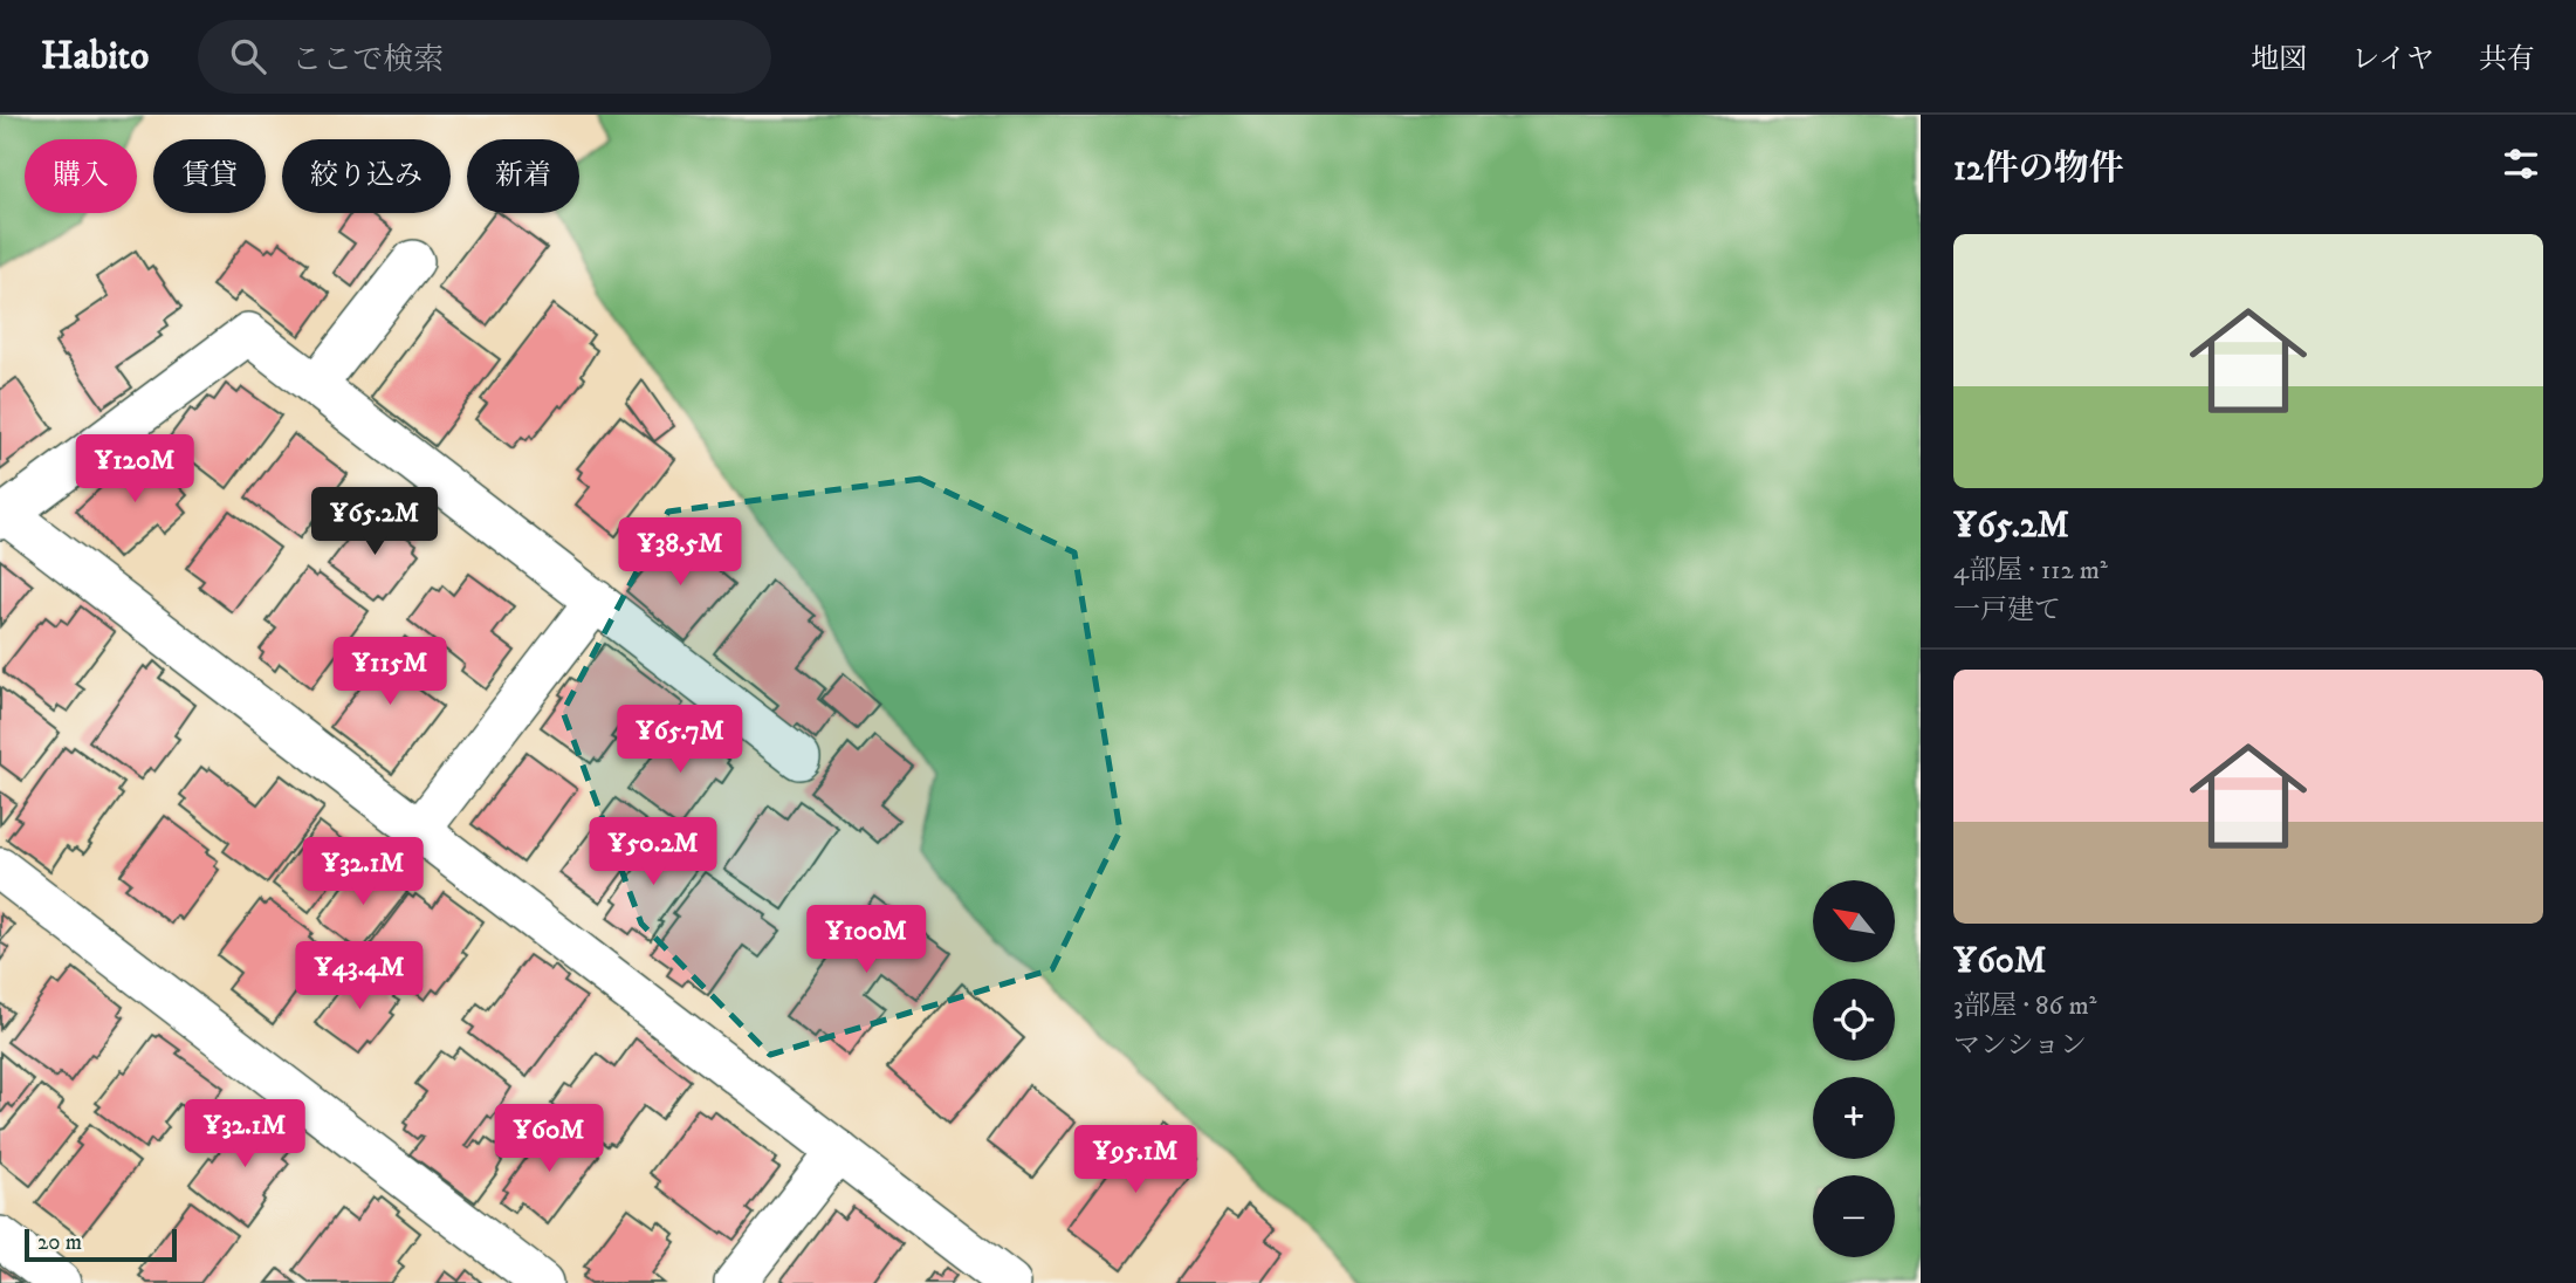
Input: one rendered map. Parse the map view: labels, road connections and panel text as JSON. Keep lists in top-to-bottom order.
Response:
{
  "scale_bar": "20 m",
  "north": "top left",
  "page": {
    "header": "Habito",
    "search": "ここで検索",
    "nav": ["地図", "レイヤ", "共有"],
    "heading": "12件の物件",
    "chip": [
      "購入",
      "賃貸",
      "絞り込み",
      "新着"
    ],
    "list": [
      {
        "name": "¥65.2M",
        "note": "4部屋 · 112 m² · 一戸建て"
      },
      {
        "name": "¥60M",
        "note": "3部屋 · 86 m² · マンション"
      }
    ],
    "price": [
      "¥120M",
      "¥65.2M",
      "¥38.5M",
      "¥115M",
      "¥65.7M",
      "¥50.2M",
      "¥32.1M",
      "¥100M",
      "¥43.4M",
      "¥32.1M",
      "¥60M",
      "¥95.1M"
    ],
    "map_buttons": ["+", "−"],
    "scale": "20 m"
  }
}
